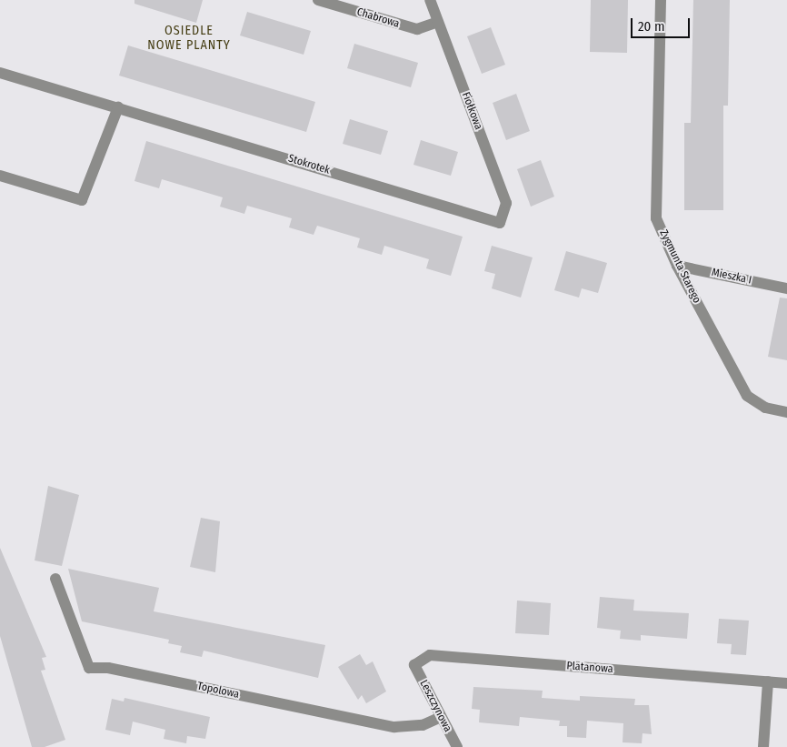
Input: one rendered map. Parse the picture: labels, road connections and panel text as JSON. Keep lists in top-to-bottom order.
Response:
{
  "streets": {
    "street": [
      "Chabrowa",
      "Fiołkowa",
      "Stokrotek",
      "Zygmunta Starego",
      "Mieszka I",
      "Platanowa",
      "Topolowa",
      "Leszczynowa"
    ]
  },
  "crossings": [
    ["Chabrowa", "Fiołkowa"],
    ["Fiołkowa", "Stokrotek"],
    ["Zygmunta Starego", "Mieszka I"],
    ["Platanowa", "Leszczynowa"],
    ["Topolowa", "Leszczynowa"]
  ],
  "districts": ["OSIEDLE NOWE PLANTY"],
  "scale_bar": "20 m"
}
